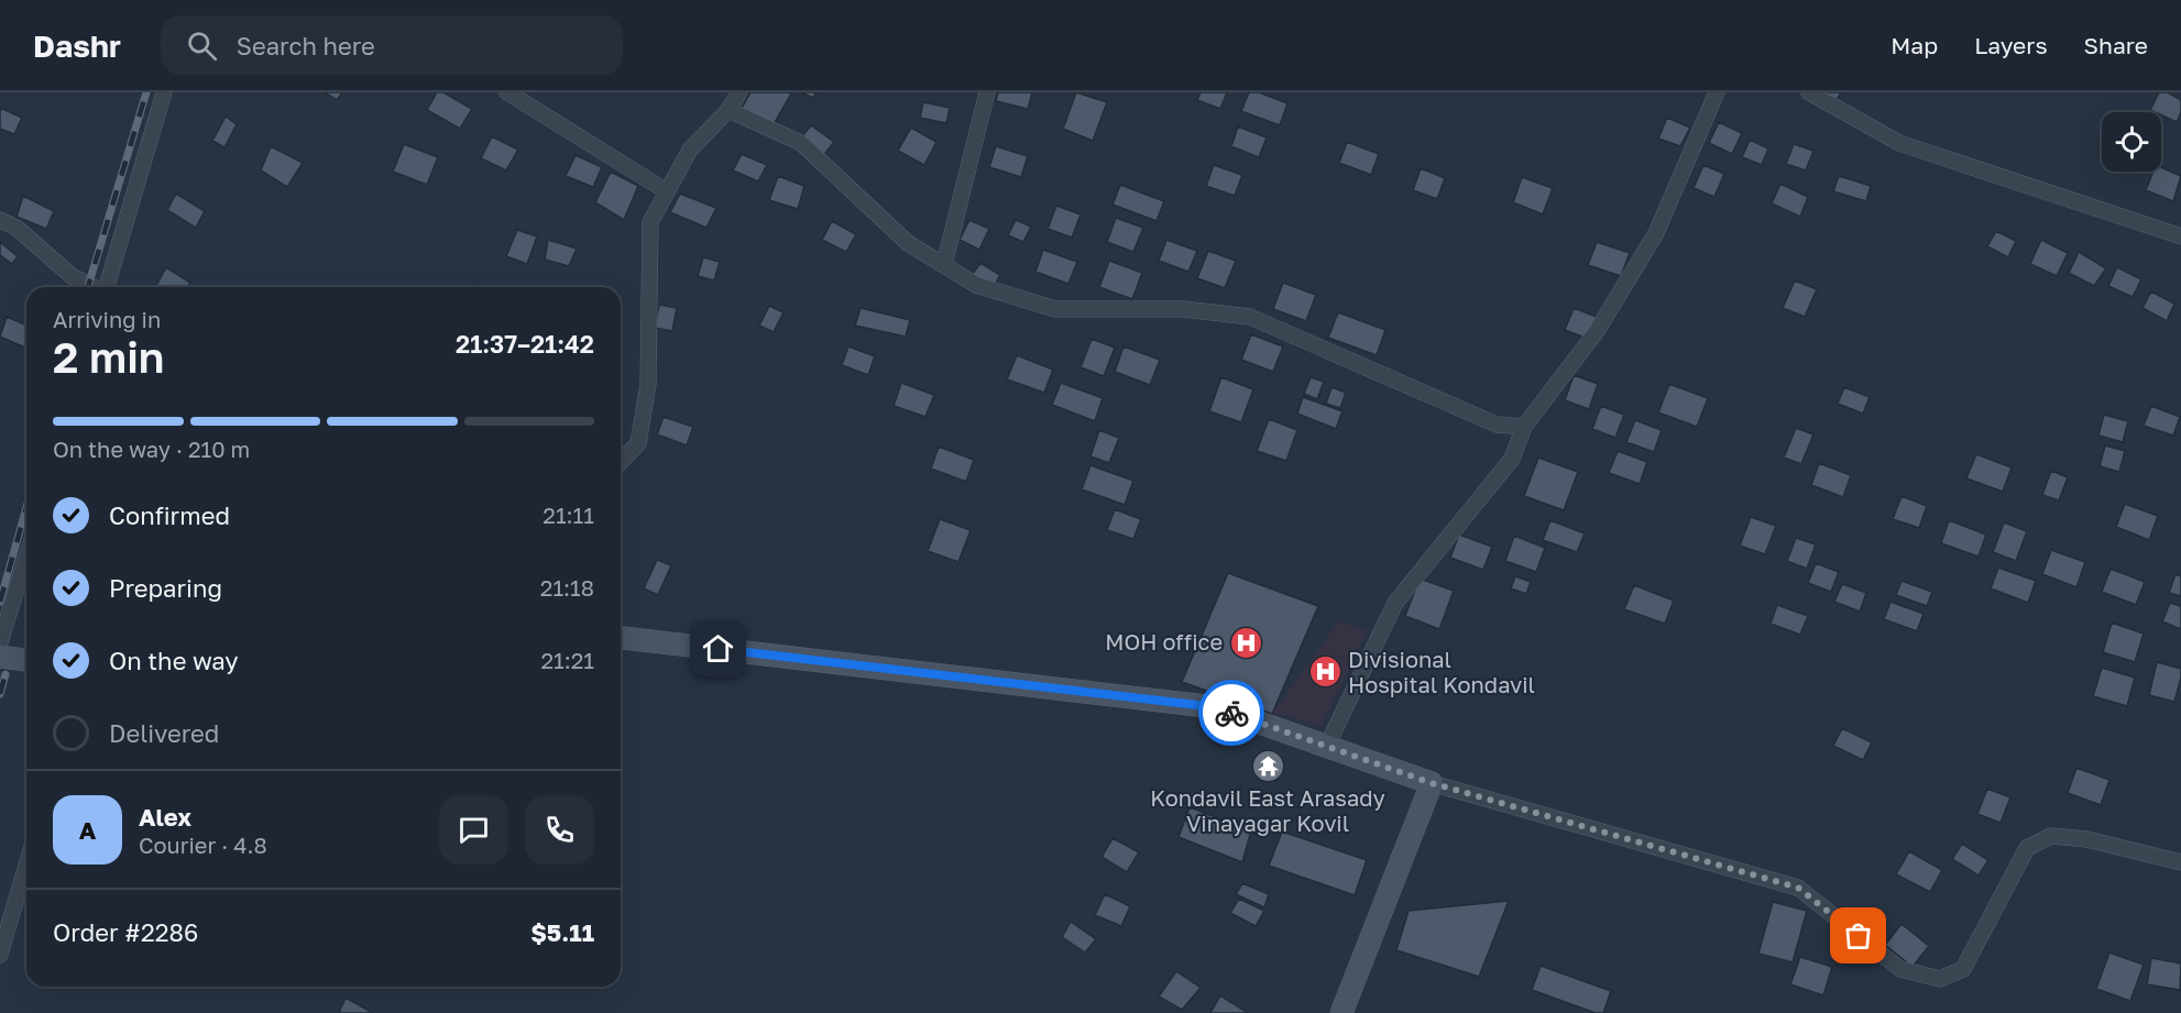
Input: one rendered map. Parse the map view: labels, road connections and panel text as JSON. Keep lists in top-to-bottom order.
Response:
{
  "places": {
    "hospital": ["MOH office", "Divisional Hospital Kondavil"],
    "temple": ["Kondavil East Arasady Vinayagar Kovil"]
  },
  "page": {
    "header": "Dashr",
    "search": "Search here",
    "nav": ["Map", "Layers", "Share"],
    "heading": ["2 min", "Arriving in", "21:37–21:42"],
    "panel": [
      "Alex",
      "Courier · 4.8",
      "Order #2286",
      "$5.11"
    ],
    "bar": "On the way · 210 m",
    "list": [
      ["Confirmed", "21:11"],
      ["Preparing", "21:18"],
      ["On the way", "21:21"],
      "Delivered"
    ],
    "round": "A"
  }
}
